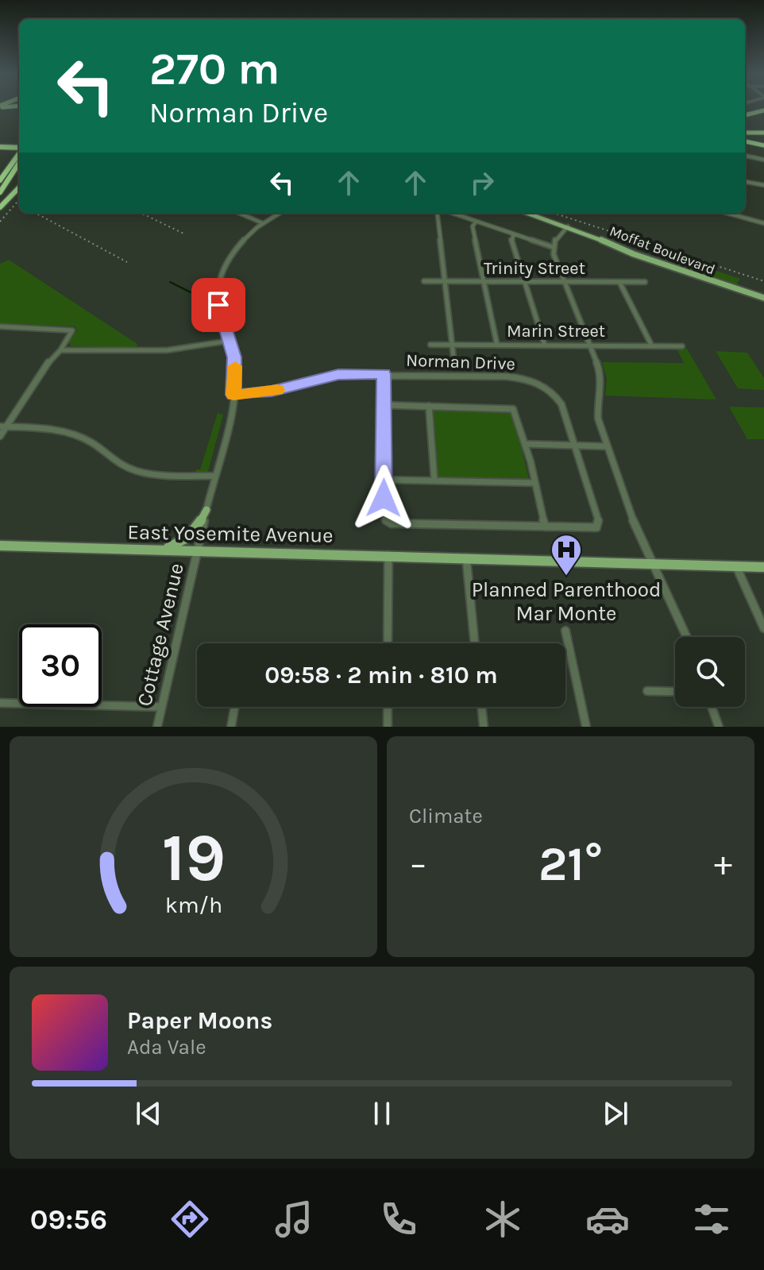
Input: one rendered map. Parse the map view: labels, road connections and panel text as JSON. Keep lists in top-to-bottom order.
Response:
{
  "streets": {
    "main road": ["Moffat Boulevard", "East Yosemite Avenue"],
    "street": [
      "Trinity Street",
      "Marin Street",
      "Norman Drive",
      "Cottage Avenue"
    ]
  },
  "crossings": [
    ["Norman Drive", "Cottage Avenue"],
    ["East Yosemite Avenue", "Cottage Avenue"]
  ],
  "places": {
    "hospital": ["Planned Parenthood Mar Monte"]
  },
  "page": {
    "turn": ["270 m", "Norman Drive"],
    "limit": "30",
    "trip": "09:58 · 2 min · 810 m",
    "tile": "Climate",
    "heat": ["−", "21°", "+"],
    "song": ["Paper Moons", "Ada Vale"],
    "tabs": "09:56",
    "gauge": ["19", "km/h"]
  }
}
